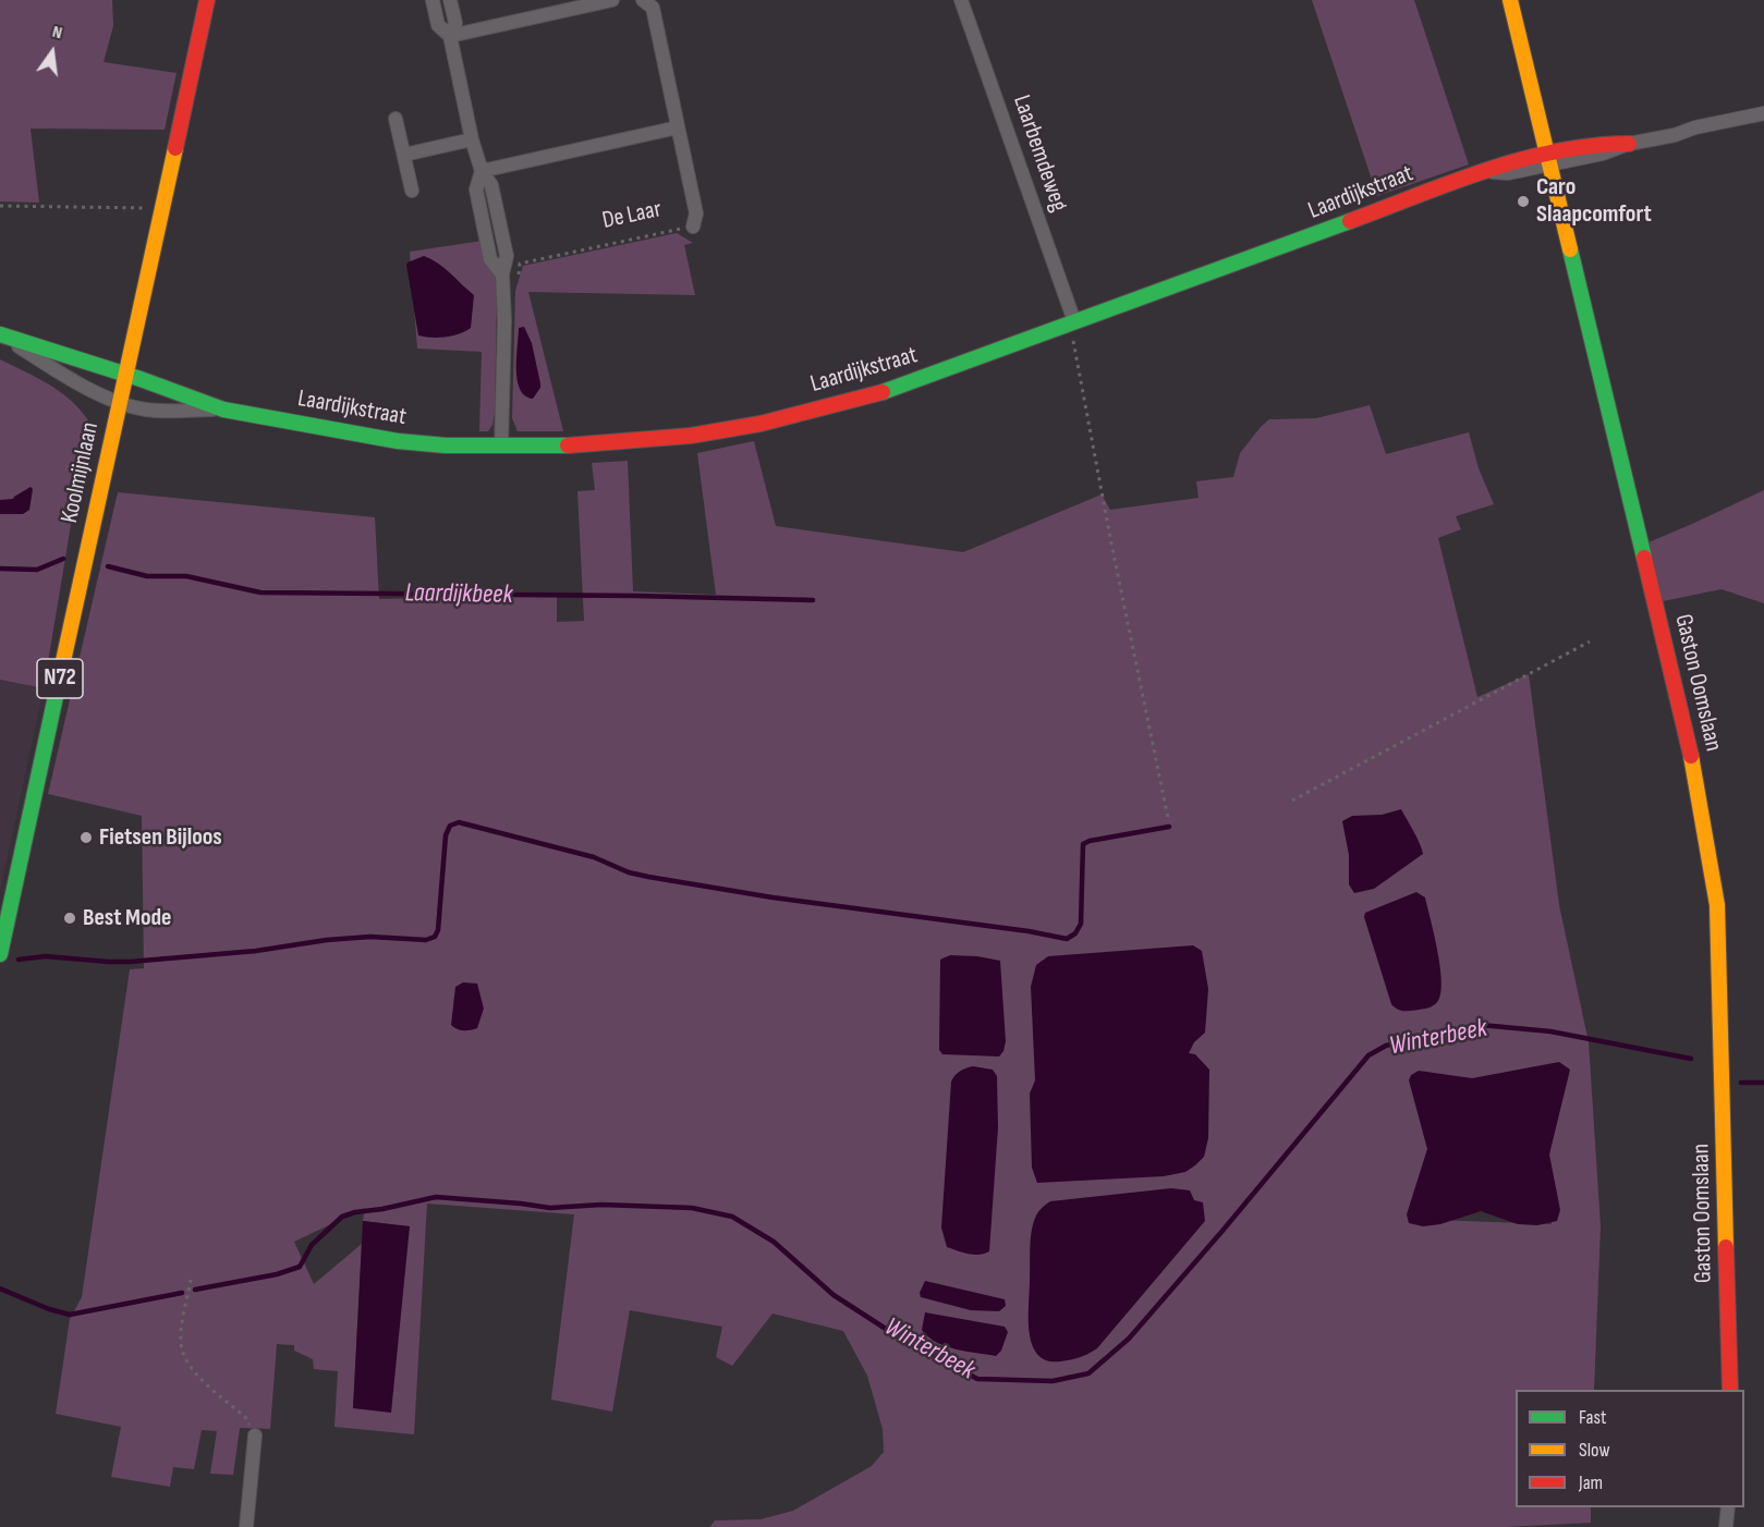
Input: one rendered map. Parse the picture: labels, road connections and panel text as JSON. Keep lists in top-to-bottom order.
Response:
{
  "streets": {
    "street": [
      "Laarbemdeweg",
      "Laardijkstraat",
      "De Laar",
      "Koolmijnlaan",
      "N72",
      "Gaston Oomslaan"
    ]
  },
  "crossings": [
    ["Laarbemdeweg", "Laardijkstraat"],
    ["Laardijkstraat", "Koolmijnlaan"],
    ["Laardijkstraat", "Gaston Oomslaan"]
  ],
  "water": ["Laardijkbeek", "Winterbeek"],
  "places": ["Caro Slaapcomfort", "Fietsen Bijloos", "Best Mode"],
  "legend": ["Fast", "Slow", "Jam"],
  "north": "top"
}
